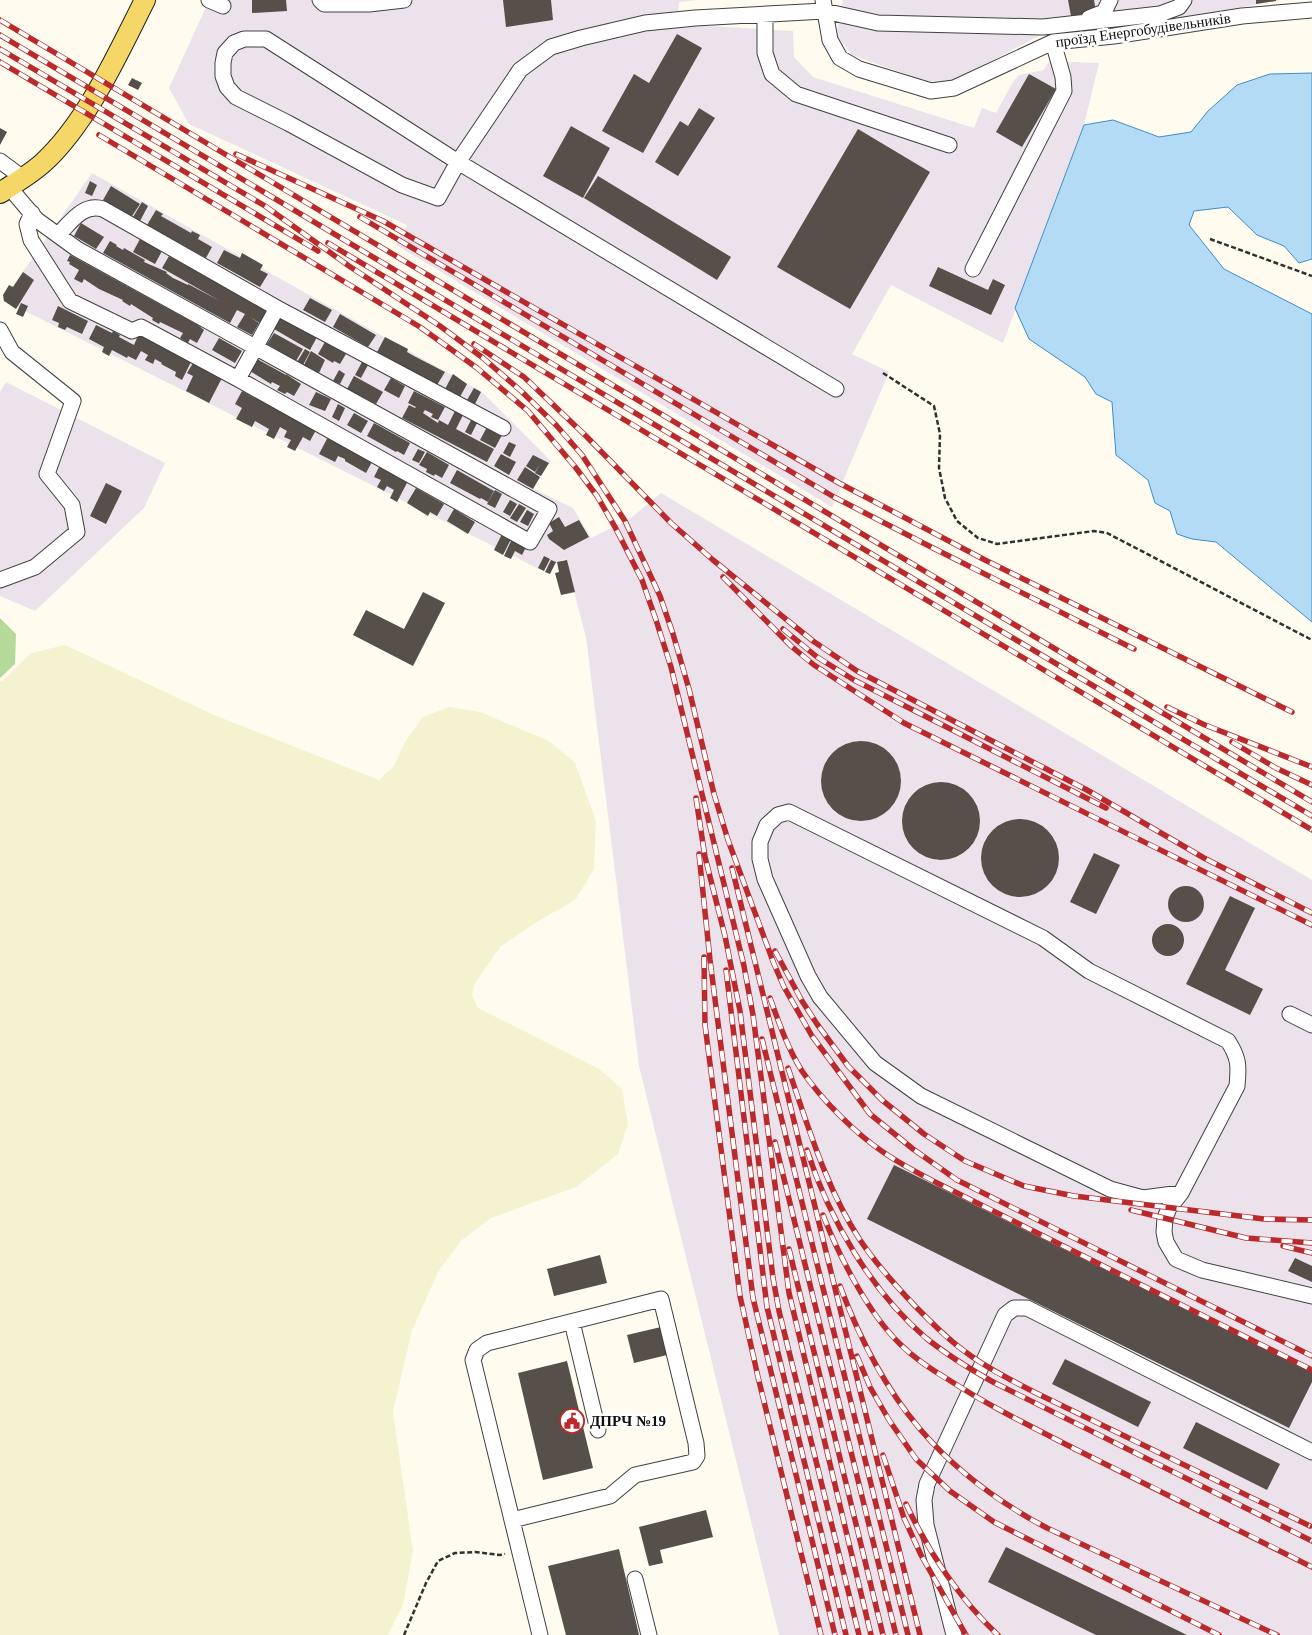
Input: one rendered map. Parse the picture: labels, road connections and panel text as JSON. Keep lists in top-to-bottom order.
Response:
{
  "streets": {
    "street": ["проїзд Енергобудівельників"]
  },
  "places": {
    "public building": ["ДПРЧ №19"]
  }
}
